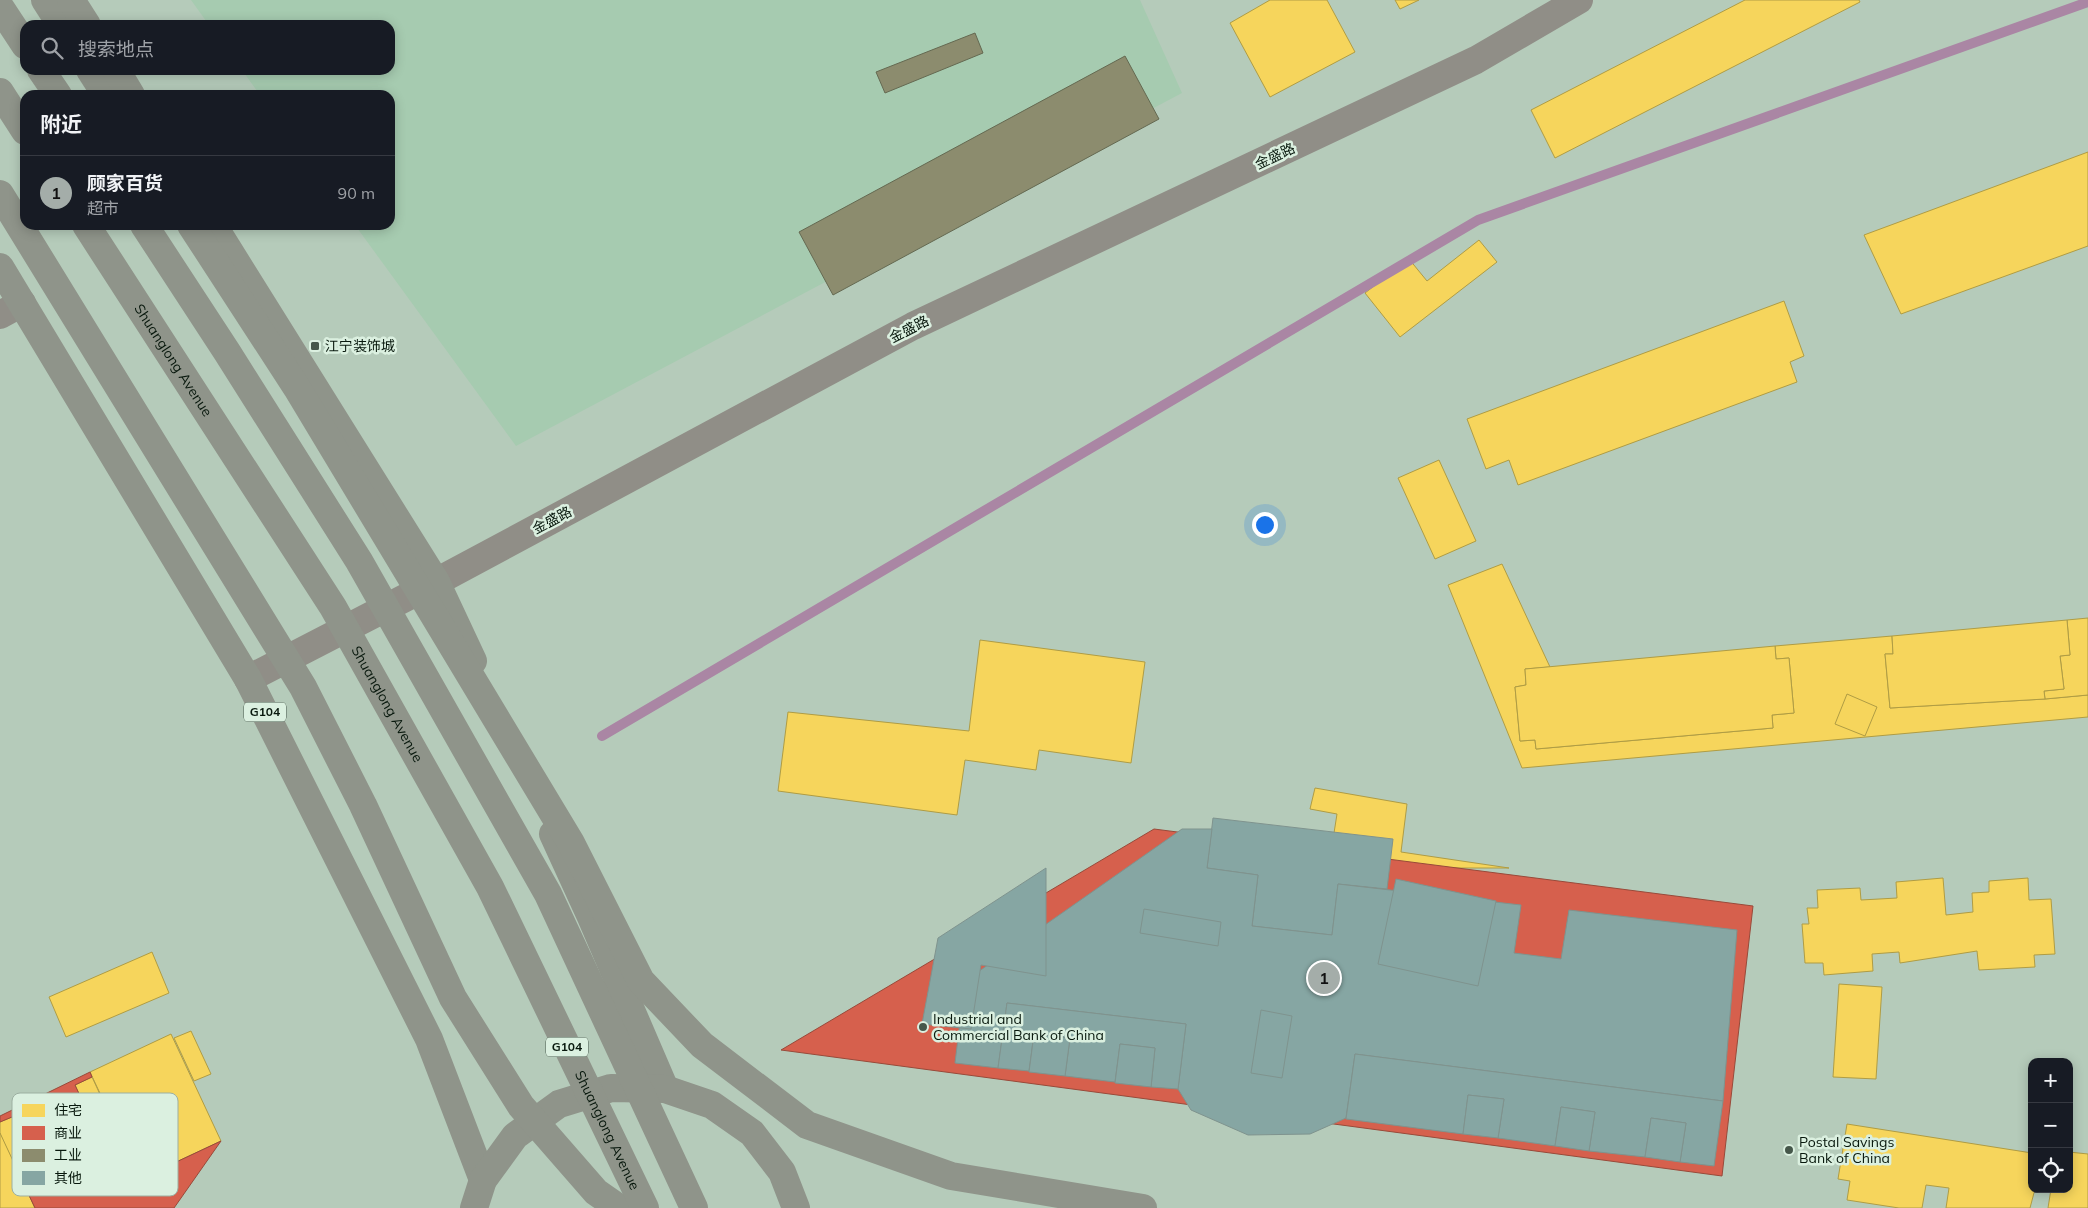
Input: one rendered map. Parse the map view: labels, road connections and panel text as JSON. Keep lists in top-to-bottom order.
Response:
{
  "streets": {
    "highway": ["Shuanglong Avenue", "G104"],
    "street": ["金盛路"]
  },
  "crossings": [
    ["金盛路", "G104"]
  ],
  "places": {
    "transit": ["江宁装饰城"],
    "other": ["Industrial and Commercial Bank of China", "Postal Savings Bank of China"]
  },
  "legend": [
    "住宅",
    "商业",
    "工业",
    "其他"
  ],
  "page": {
    "search": "搜索地点",
    "heading": "附近",
    "list": [
      {
        "mark": "1",
        "name": "顾家百货",
        "note": "超市",
        "value": "90 m"
      }
    ],
    "pins": "1",
    "map_buttons": ["+", "−"]
  }
}
